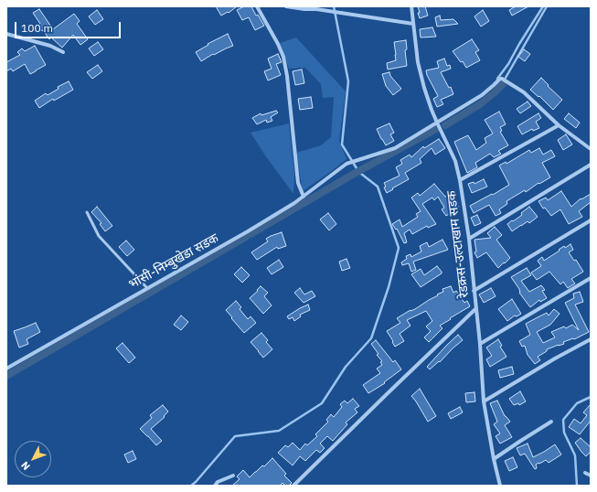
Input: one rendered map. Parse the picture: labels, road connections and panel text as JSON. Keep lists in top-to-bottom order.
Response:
{
  "streets": {
    "street": ["रेडक्रस-उल्टाखाम सडक", "भांसी-निम्बुखेडा सडक"]
  },
  "crossings": [
    ["रेडक्रस-उल्टाखाम सडक", "भांसी-निम्बुखेडा सडक"]
  ],
  "scale_bar": "100 m",
  "north": "bottom left"
}
